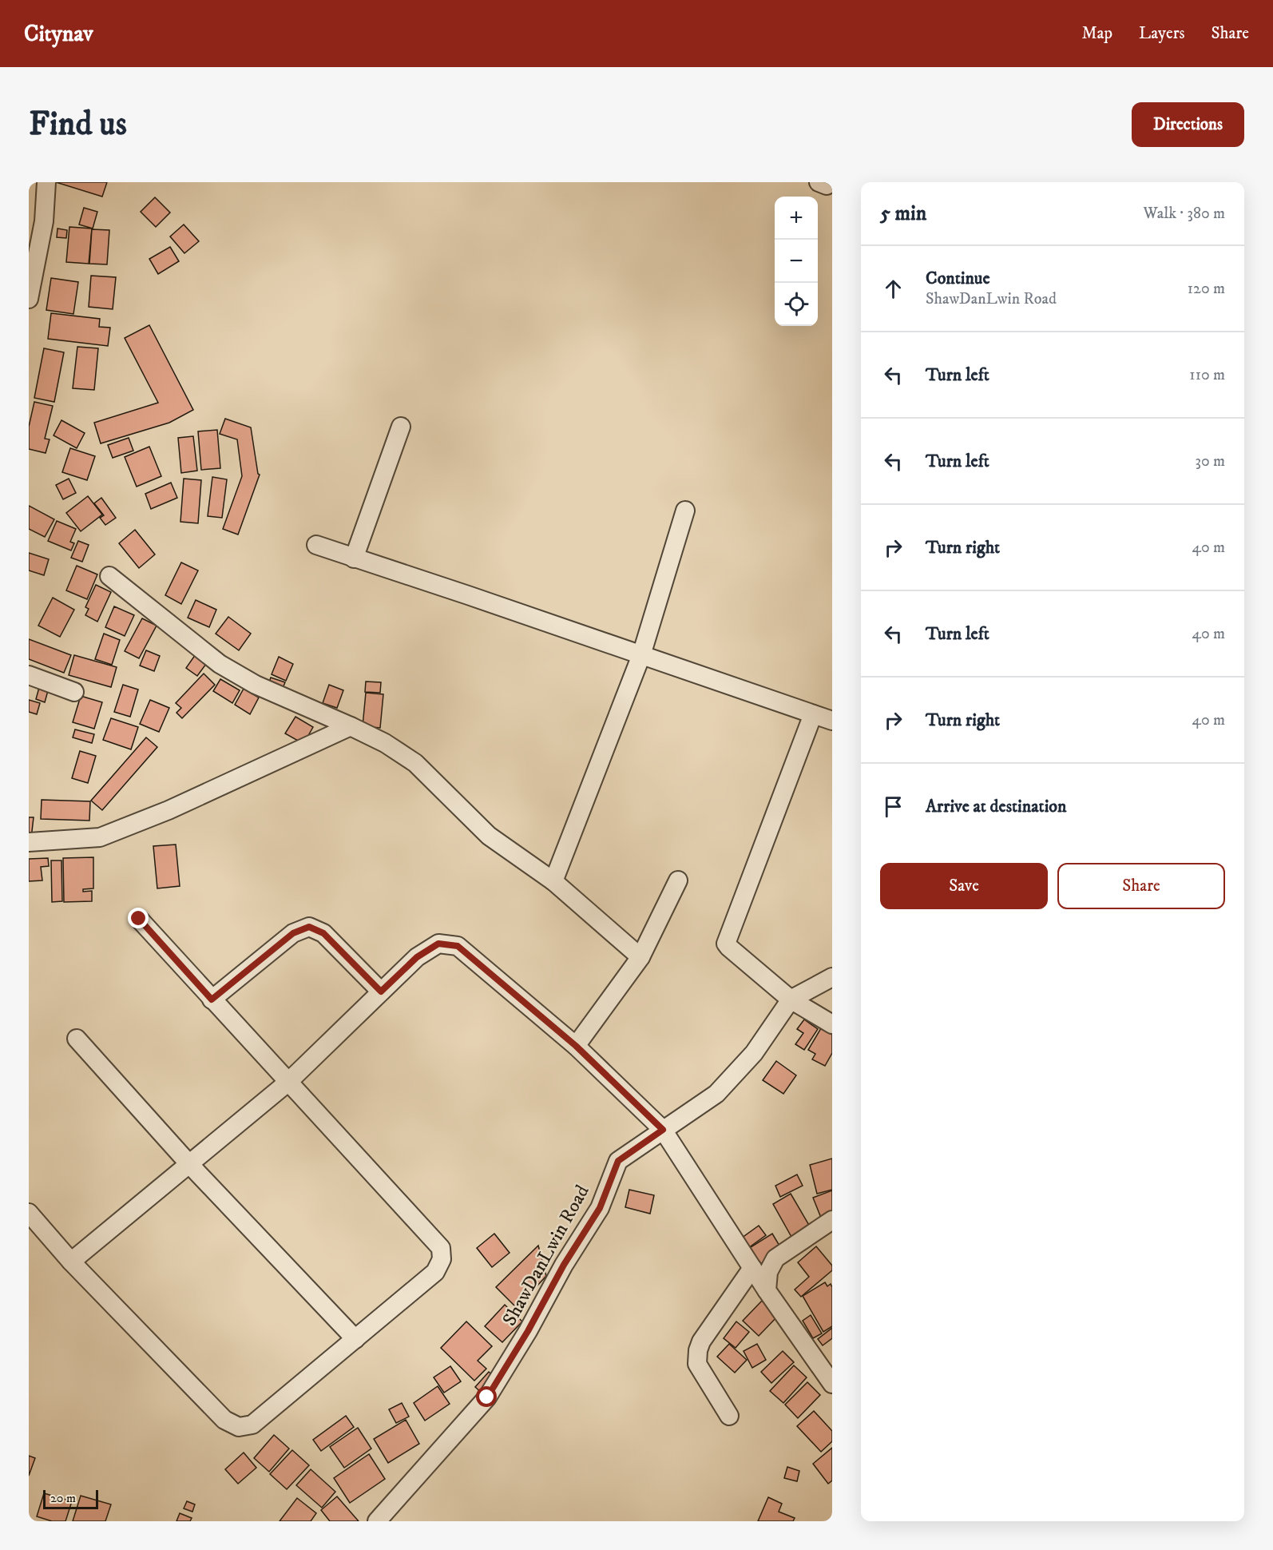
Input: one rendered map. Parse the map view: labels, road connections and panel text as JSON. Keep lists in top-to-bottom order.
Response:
{
  "streets": {
    "street": ["ShawDanLwin Road"]
  },
  "scale_bar": "20 m",
  "page": {
    "header": "Citynav",
    "nav": ["Map", "Layers", "Share"],
    "buttons": [
      "Directions",
      ["Save", "Share"]
    ],
    "title": "Find us",
    "heading": ["5 min", "Walk · 380 m"],
    "map_buttons": ["+", "−"],
    "list": [
      ["Continue", "ShawDanLwin Road", "120 m"],
      ["Turn left", "110 m"],
      ["Turn left", "30 m"],
      ["Turn right", "40 m"],
      ["Turn left", "40 m"],
      ["Turn right", "40 m"],
      "Arrive at destination"
    ],
    "scale": "20 m"
  }
}
